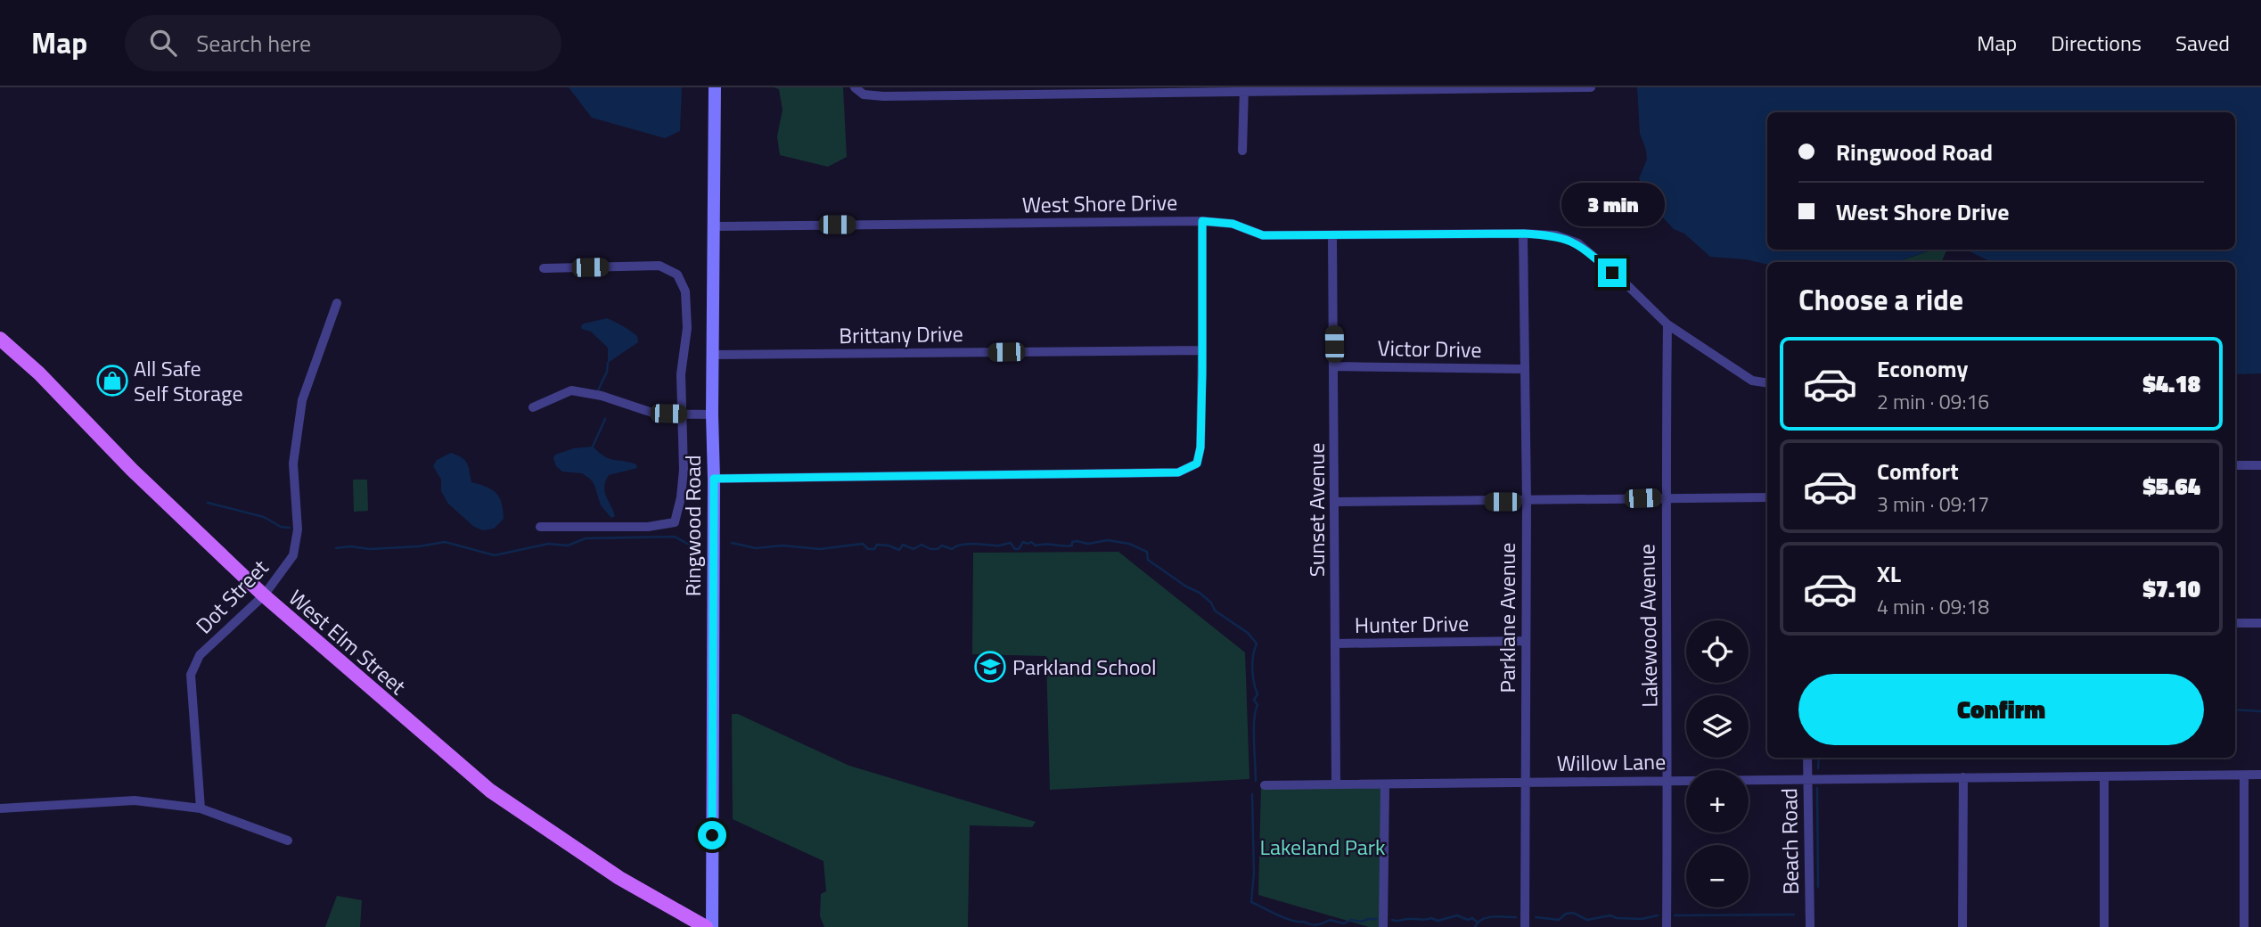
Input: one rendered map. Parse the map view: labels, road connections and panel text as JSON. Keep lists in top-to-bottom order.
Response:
{
  "streets": {
    "main road": ["West Elm Street"],
    "street": [
      "West Shore Drive",
      "Brittany Drive",
      "Victor Drive",
      "Sunset Avenue",
      "Ringwood Road",
      "Dot Street",
      "Parklane Avenue",
      "Hunter Drive",
      "Lakewood Avenue",
      "Willow Lane",
      "Beach Road"
    ]
  },
  "crossings": [
    ["West Shore Drive", "Sunset Avenue"],
    ["West Shore Drive", "Ringwood Road"],
    ["West Shore Drive", "Parklane Avenue"],
    ["West Shore Drive", "Lakewood Avenue"],
    ["Brittany Drive", "Ringwood Road"],
    ["Victor Drive", "Sunset Avenue"],
    ["Victor Drive", "Parklane Avenue"],
    ["Sunset Avenue", "Hunter Drive"],
    ["Sunset Avenue", "Willow Lane"],
    ["Dot Street", "West Elm Street"],
    ["Parklane Avenue", "Hunter Drive"],
    ["Parklane Avenue", "Willow Lane"],
    ["Lakewood Avenue", "Willow Lane"],
    ["Willow Lane", "Beach Road"]
  ],
  "parks": ["Lakeland Park"],
  "places": {
    "shop": ["All Safe Self Storage"],
    "school or university": ["Parkland School"]
  },
  "page": {
    "header": "Map",
    "search": "Search here",
    "nav": ["Map", "Directions", "Saved"],
    "banner": ["Ringwood Road", "West Shore Drive"],
    "bubble": "3 min",
    "heading": "Choose a ride",
    "list": [
      {
        "name": "Economy",
        "note": "2 min · 09:16",
        "value": "$4.18"
      },
      {
        "name": "Comfort",
        "note": "3 min · 09:17",
        "value": "$5.64"
      },
      {
        "name": "XL",
        "note": "4 min · 09:18",
        "value": "$7.10"
      }
    ],
    "map_buttons": ["+", "−"],
    "buttons": "Confirm"
  }
}
